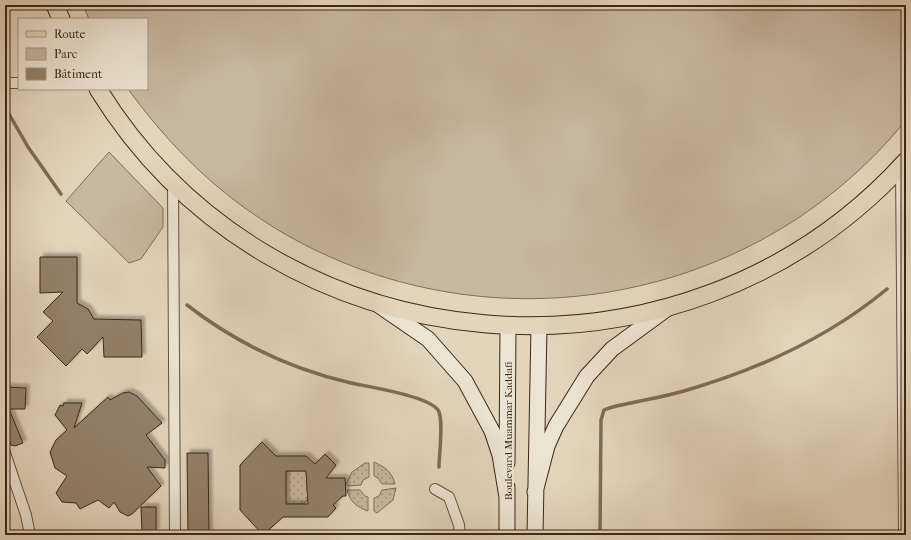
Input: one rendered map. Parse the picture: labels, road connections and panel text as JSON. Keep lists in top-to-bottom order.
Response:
{
  "streets": {
    "main road": ["Boulevard Muammar Kaddafi"]
  },
  "legend": ["Route", "Parc", "Bâtiment"]
}
